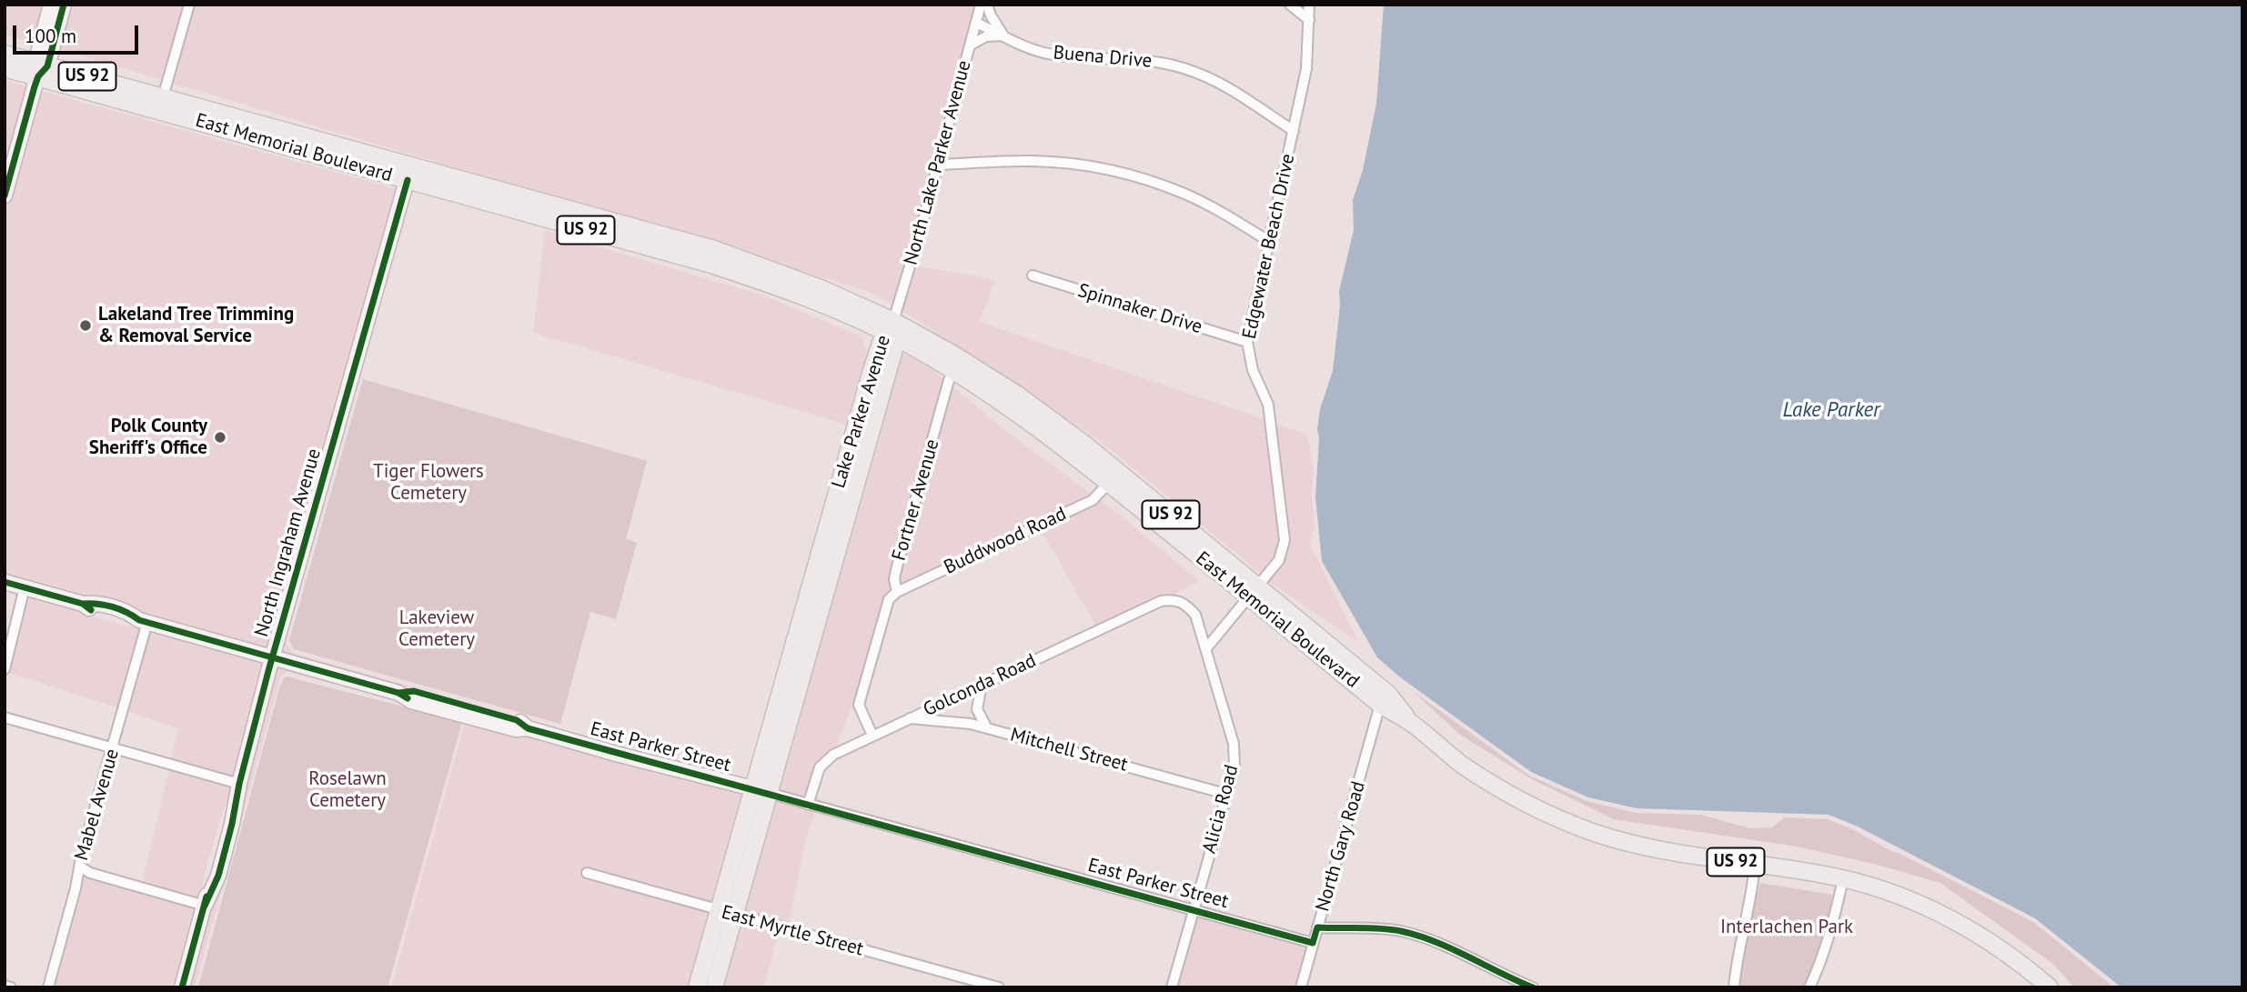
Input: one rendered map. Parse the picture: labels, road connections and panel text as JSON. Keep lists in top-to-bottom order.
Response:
{
  "streets": {
    "main road": ["US 92", "East Memorial Boulevard", "Lake Parker Avenue"],
    "street": [
      "Buena Drive",
      "North Lake Parker Avenue",
      "Edgewater Beach Drive",
      "Spinnaker Drive",
      "Fortner Avenue",
      "Buddwood Road",
      "North Ingraham Avenue",
      "Golconda Road",
      "East Parker Street",
      "Mitchell Street",
      "Mabel Avenue",
      "Alicia Road",
      "North Gary Road",
      "East Myrtle Street"
    ]
  },
  "crossings": [
    ["Buena Drive", "North Lake Parker Avenue"],
    ["Buena Drive", "Edgewater Beach Drive"],
    ["East Memorial Boulevard", "North Lake Parker Avenue"],
    ["East Memorial Boulevard", "Edgewater Beach Drive"],
    ["East Memorial Boulevard", "Lake Parker Avenue"],
    ["East Memorial Boulevard", "Fortner Avenue"],
    ["East Memorial Boulevard", "Buddwood Road"],
    ["East Memorial Boulevard", "North Ingraham Avenue"],
    ["East Memorial Boulevard", "North Gary Road"],
    ["North Lake Parker Avenue", "Lake Parker Avenue"],
    ["Edgewater Beach Drive", "Spinnaker Drive"],
    ["Edgewater Beach Drive", "Alicia Road"],
    ["Lake Parker Avenue", "East Parker Street"],
    ["Lake Parker Avenue", "East Myrtle Street"],
    ["Fortner Avenue", "Buddwood Road"],
    ["Fortner Avenue", "Golconda Road"],
    ["North Ingraham Avenue", "East Parker Street"],
    ["Golconda Road", "East Parker Street"],
    ["Golconda Road", "Mitchell Street"],
    ["Golconda Road", "Alicia Road"],
    ["East Parker Street", "Mabel Avenue"],
    ["East Parker Street", "Alicia Road"],
    ["East Parker Street", "North Gary Road"],
    ["Mitchell Street", "Alicia Road"]
  ],
  "water": ["Lake Parker"],
  "parks": [
    "Tiger Flowers Cemetery",
    "Lakeview Cemetery",
    "Roselawn Cemetery",
    "Interlachen Park"
  ],
  "places": ["Lakeland Tree Trimming & Removal Service", "Polk County Sheriff's Office"],
  "scale_bar": "100 m"
}
